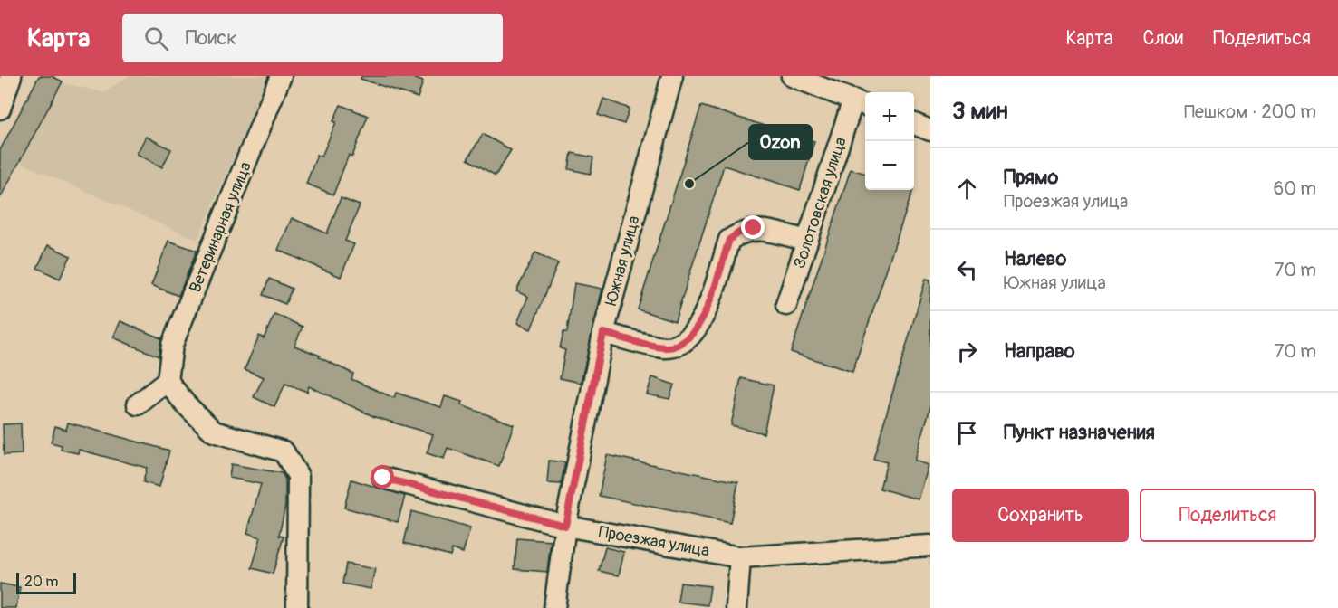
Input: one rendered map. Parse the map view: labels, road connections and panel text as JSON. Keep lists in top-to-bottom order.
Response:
{
  "streets": {
    "street": [
      "Золотовская улица",
      "Ветеринарная улица",
      "Южная улица",
      "Проезжая улица"
    ]
  },
  "crossings": [
    ["Южная улица", "Проезжая улица"]
  ],
  "places": ["Ozon"],
  "scale_bar": "20 m",
  "page": {
    "header": "Карта",
    "search": "Поиск",
    "nav": ["Карта", "Слои", "Поделиться"],
    "heading": ["3 мин", "Пешком · 200 m"],
    "map_buttons": ["+", "−"],
    "list": [
      ["Прямо", "Проезжая улица", "60 m"],
      ["Налево", "Южная улица", "70 m"],
      ["Направо", "70 m"],
      "Пункт назначения"
    ],
    "buttons": ["Сохранить", "Поделиться"],
    "scale": "20 m"
  }
}
